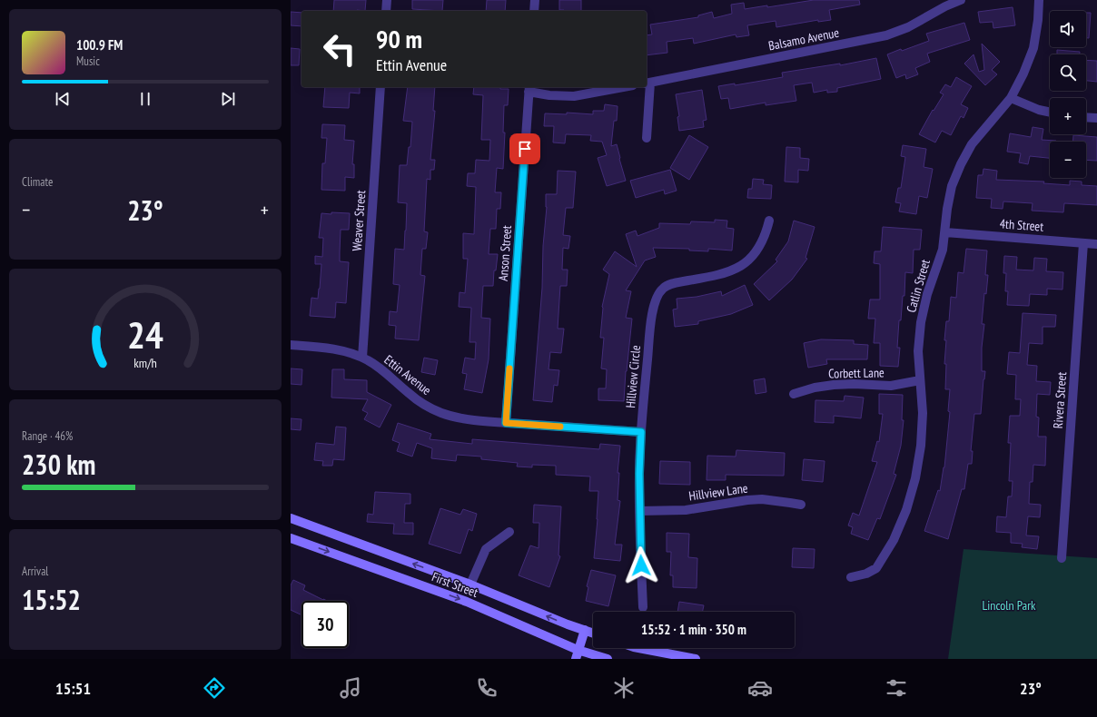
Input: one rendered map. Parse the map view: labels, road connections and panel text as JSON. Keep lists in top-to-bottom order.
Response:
{
  "streets": {
    "main road": ["First Street"],
    "street": [
      "Balsamo Avenue",
      "Weaver Street",
      "4th Street",
      "Anson Street",
      "Catlin Street",
      "Corbett Lane",
      "Ettin Avenue",
      "Hillview Circle",
      "Rivera Street",
      "Hillview Lane"
    ]
  },
  "crossings": [
    ["Weaver Street", "Ettin Avenue"],
    ["4th Street", "Catlin Street"],
    ["4th Street", "Rivera Street"],
    ["Anson Street", "Ettin Avenue"],
    ["Catlin Street", "Corbett Lane"],
    ["Ettin Avenue", "Hillview Circle"],
    ["Hillview Circle", "Hillview Lane"]
  ],
  "parks": ["Lincoln Park"],
  "page": {
    "map_buttons": ["+", "−"],
    "turn": ["90 m", "Ettin Avenue"],
    "song": ["100.9 FM", "Music"],
    "tile": [
      "Climate",
      ["Range · 46%", "230 km"],
      ["Arrival", "15:52"]
    ],
    "heat": ["−", "23°", "+"],
    "limit": "30",
    "trip": "15:52 · 1 min · 350 m",
    "tabs": ["15:51", "23°"],
    "gauge": ["24", "km/h"]
  }
}
